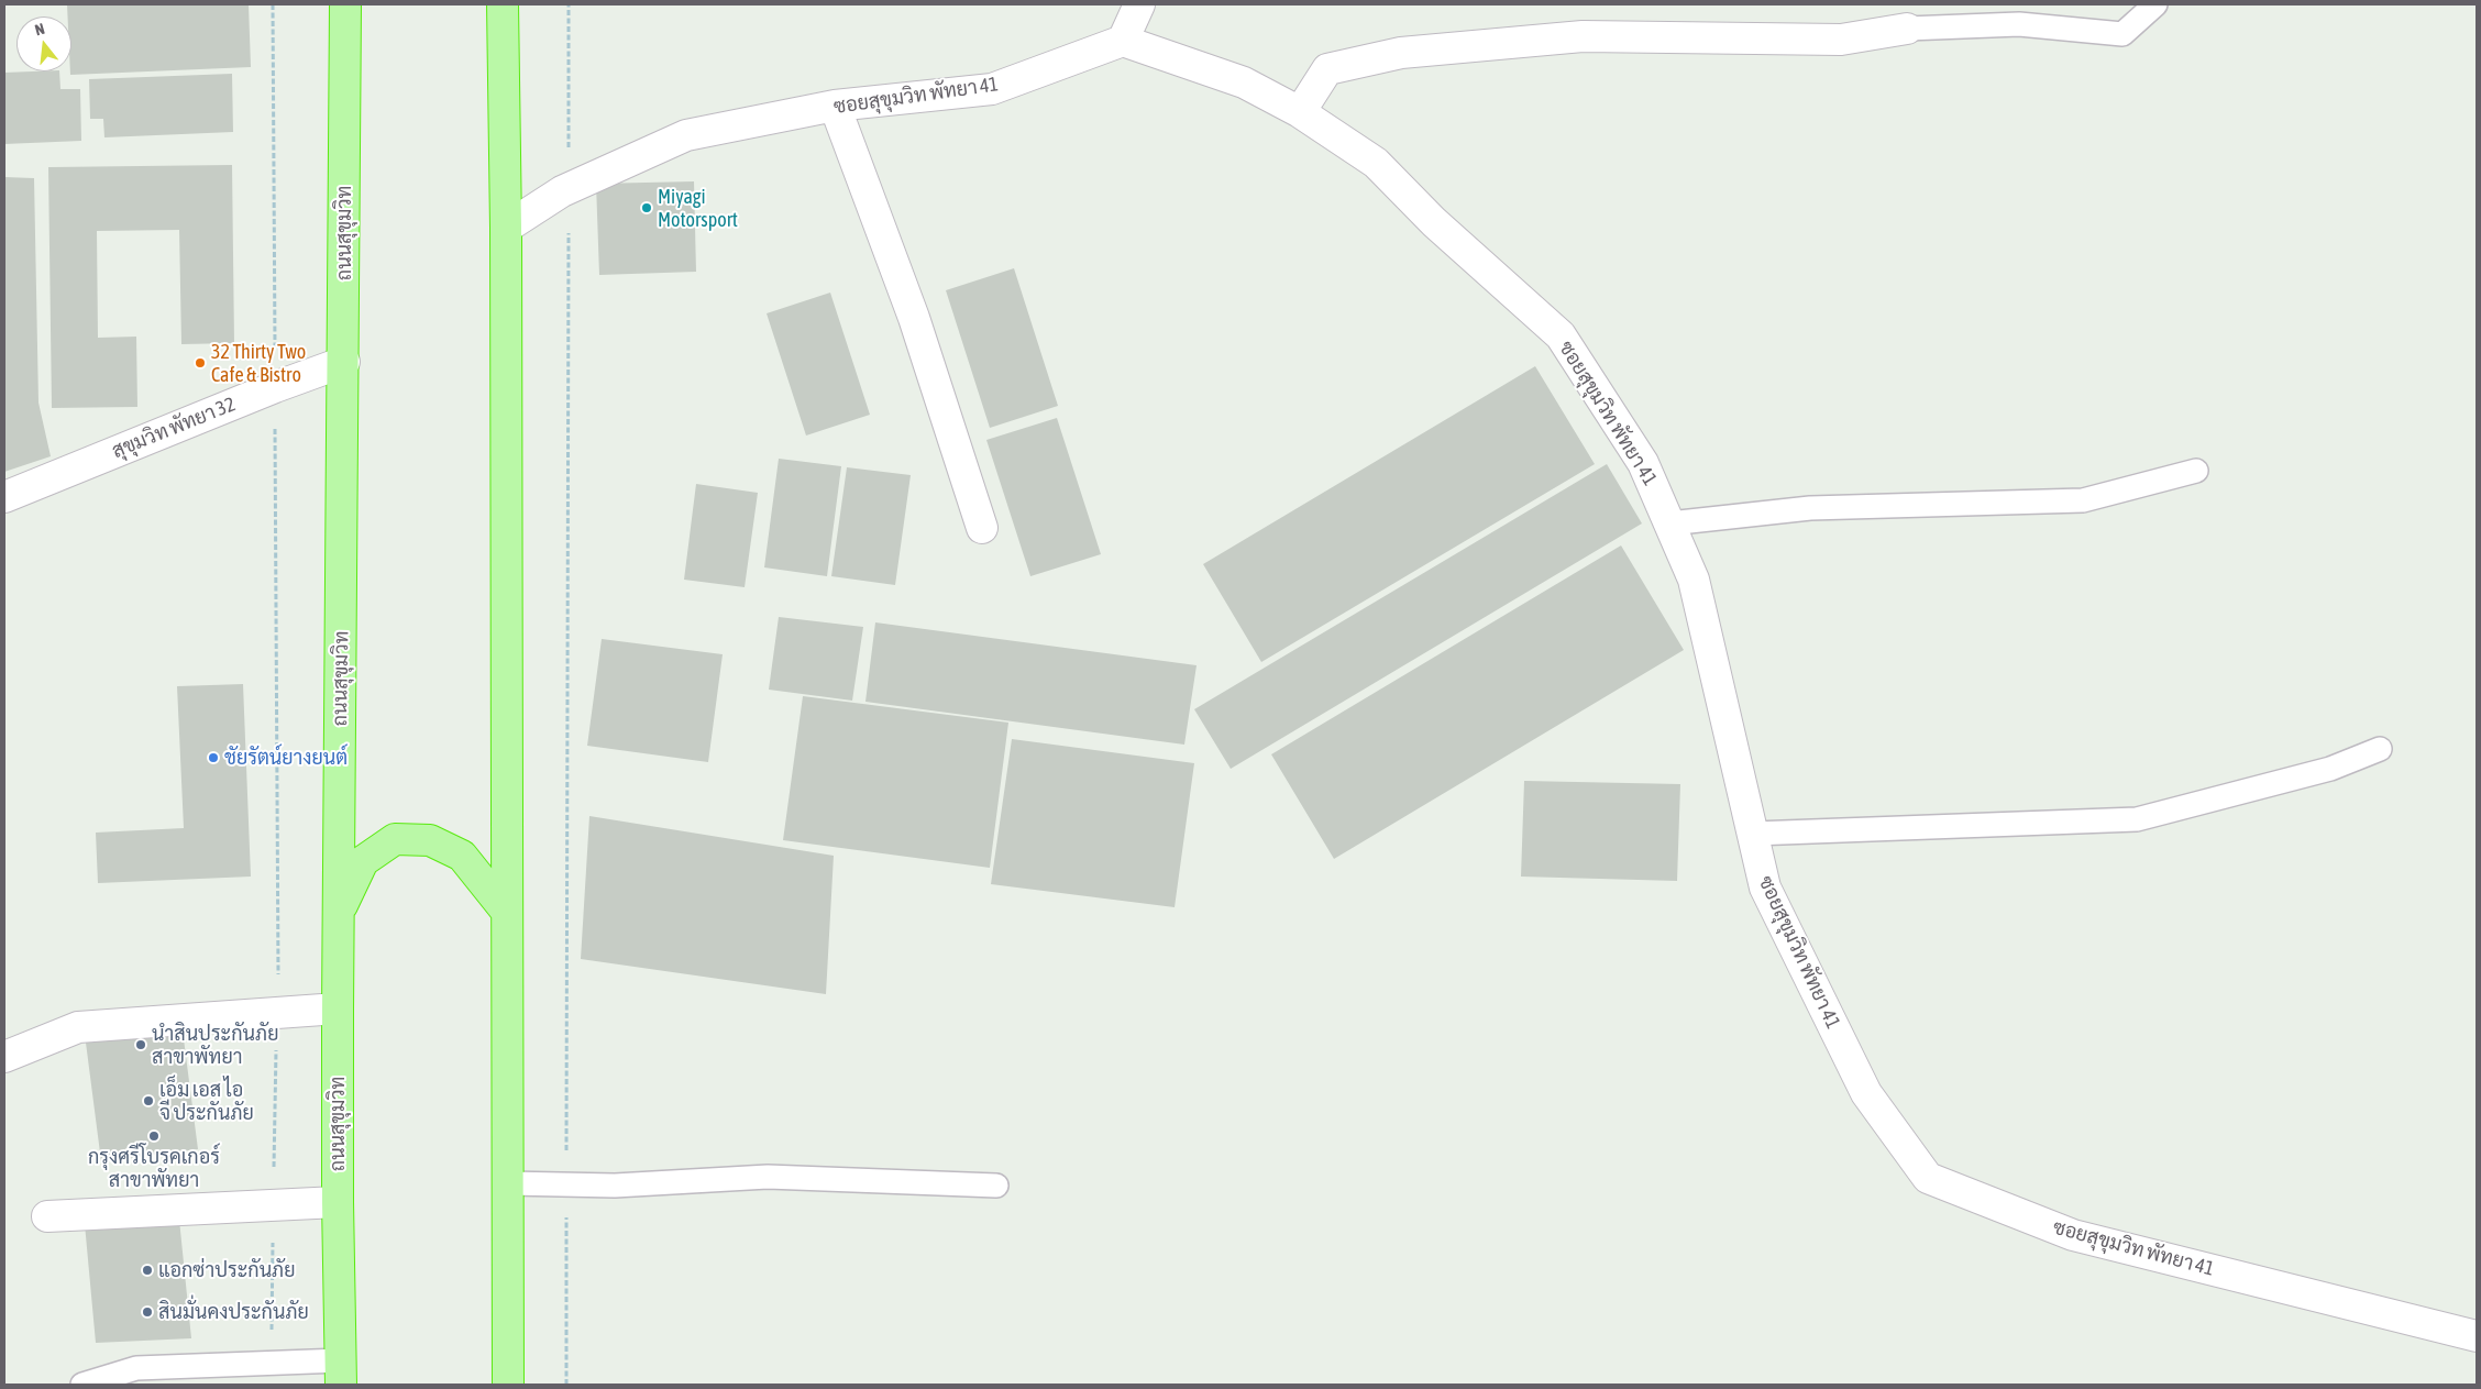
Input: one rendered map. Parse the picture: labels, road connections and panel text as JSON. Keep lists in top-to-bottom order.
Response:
{
  "streets": {
    "highway": ["ถนนสุขุมวิท"],
    "street": ["ซอยสุขุมวิท พัทยา 41", "สุขุมวิท พัทยา 32"]
  },
  "crossings": [
    ["ถนนสุขุมวิท", "สุขุมวิท พัทยา 32"]
  ],
  "places": [
    "Miyagi Motorsport",
    "32 Thirty Two Cafe & Bistro",
    "ชัยรัตน์ยางยนต์",
    "นำสินประกันภัย สาขาพัทยา",
    "เอ็ม เอส ไอ จี ประกันภัย",
    "กรุงศรีโบรคเกอร์ สาขาพัทยา",
    "แอกซ่าประกันภัย",
    "สินมั่นคงประกันภัย"
  ],
  "north": "top"
}
